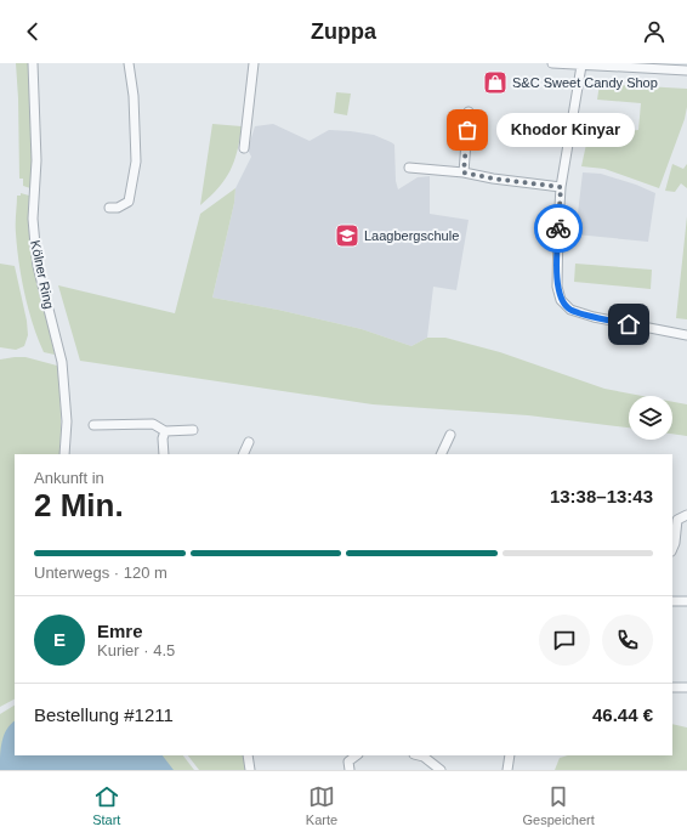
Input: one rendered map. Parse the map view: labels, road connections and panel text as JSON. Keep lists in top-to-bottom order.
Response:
{
  "streets": {
    "street": ["Kölner Ring"]
  },
  "places": {
    "shop": ["S&C Sweet Candy Shop"],
    "other": ["Khodor Kinyar"],
    "school or university": ["Laagbergschule"]
  },
  "page": {
    "header": "Zuppa",
    "bubble": "Khodor Kinyar",
    "heading": ["2 Min.", "Ankunft in", "13:38–13:43"],
    "panel": [
      "Emre",
      "Kurier · 4.5",
      "Bestellung #1211",
      "46.44 €"
    ],
    "bar": "Unterwegs · 120 m",
    "round": "E",
    "tabs": ["Start", "Karte", "Gespeichert"]
  }
}
